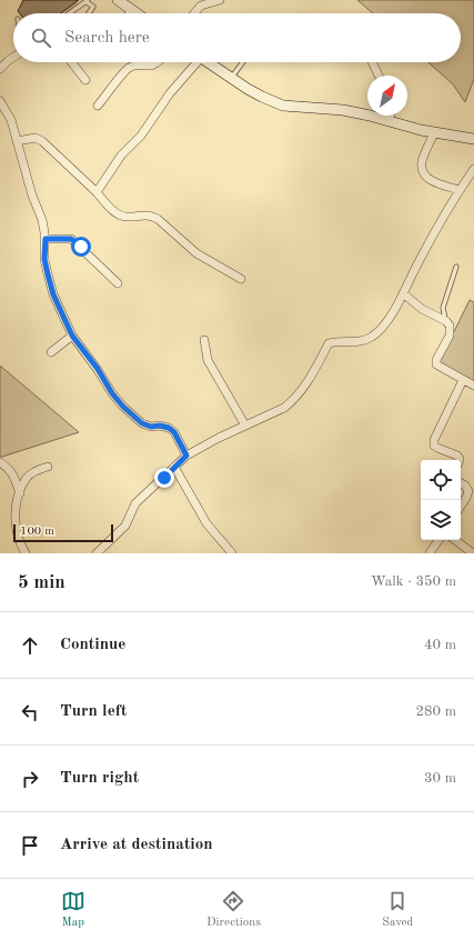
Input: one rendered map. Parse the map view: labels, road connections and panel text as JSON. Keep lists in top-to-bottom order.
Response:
{
  "scale_bar": "100 m",
  "north": "top right",
  "page": {
    "search": "Search here",
    "scale": "100 m",
    "heading": ["5 min", "Walk · 350 m"],
    "list": [
      ["Continue", "40 m"],
      ["Turn left", "280 m"],
      ["Turn right", "30 m"],
      "Arrive at destination"
    ],
    "nav": ["Map", "Directions", "Saved"]
  }
}
